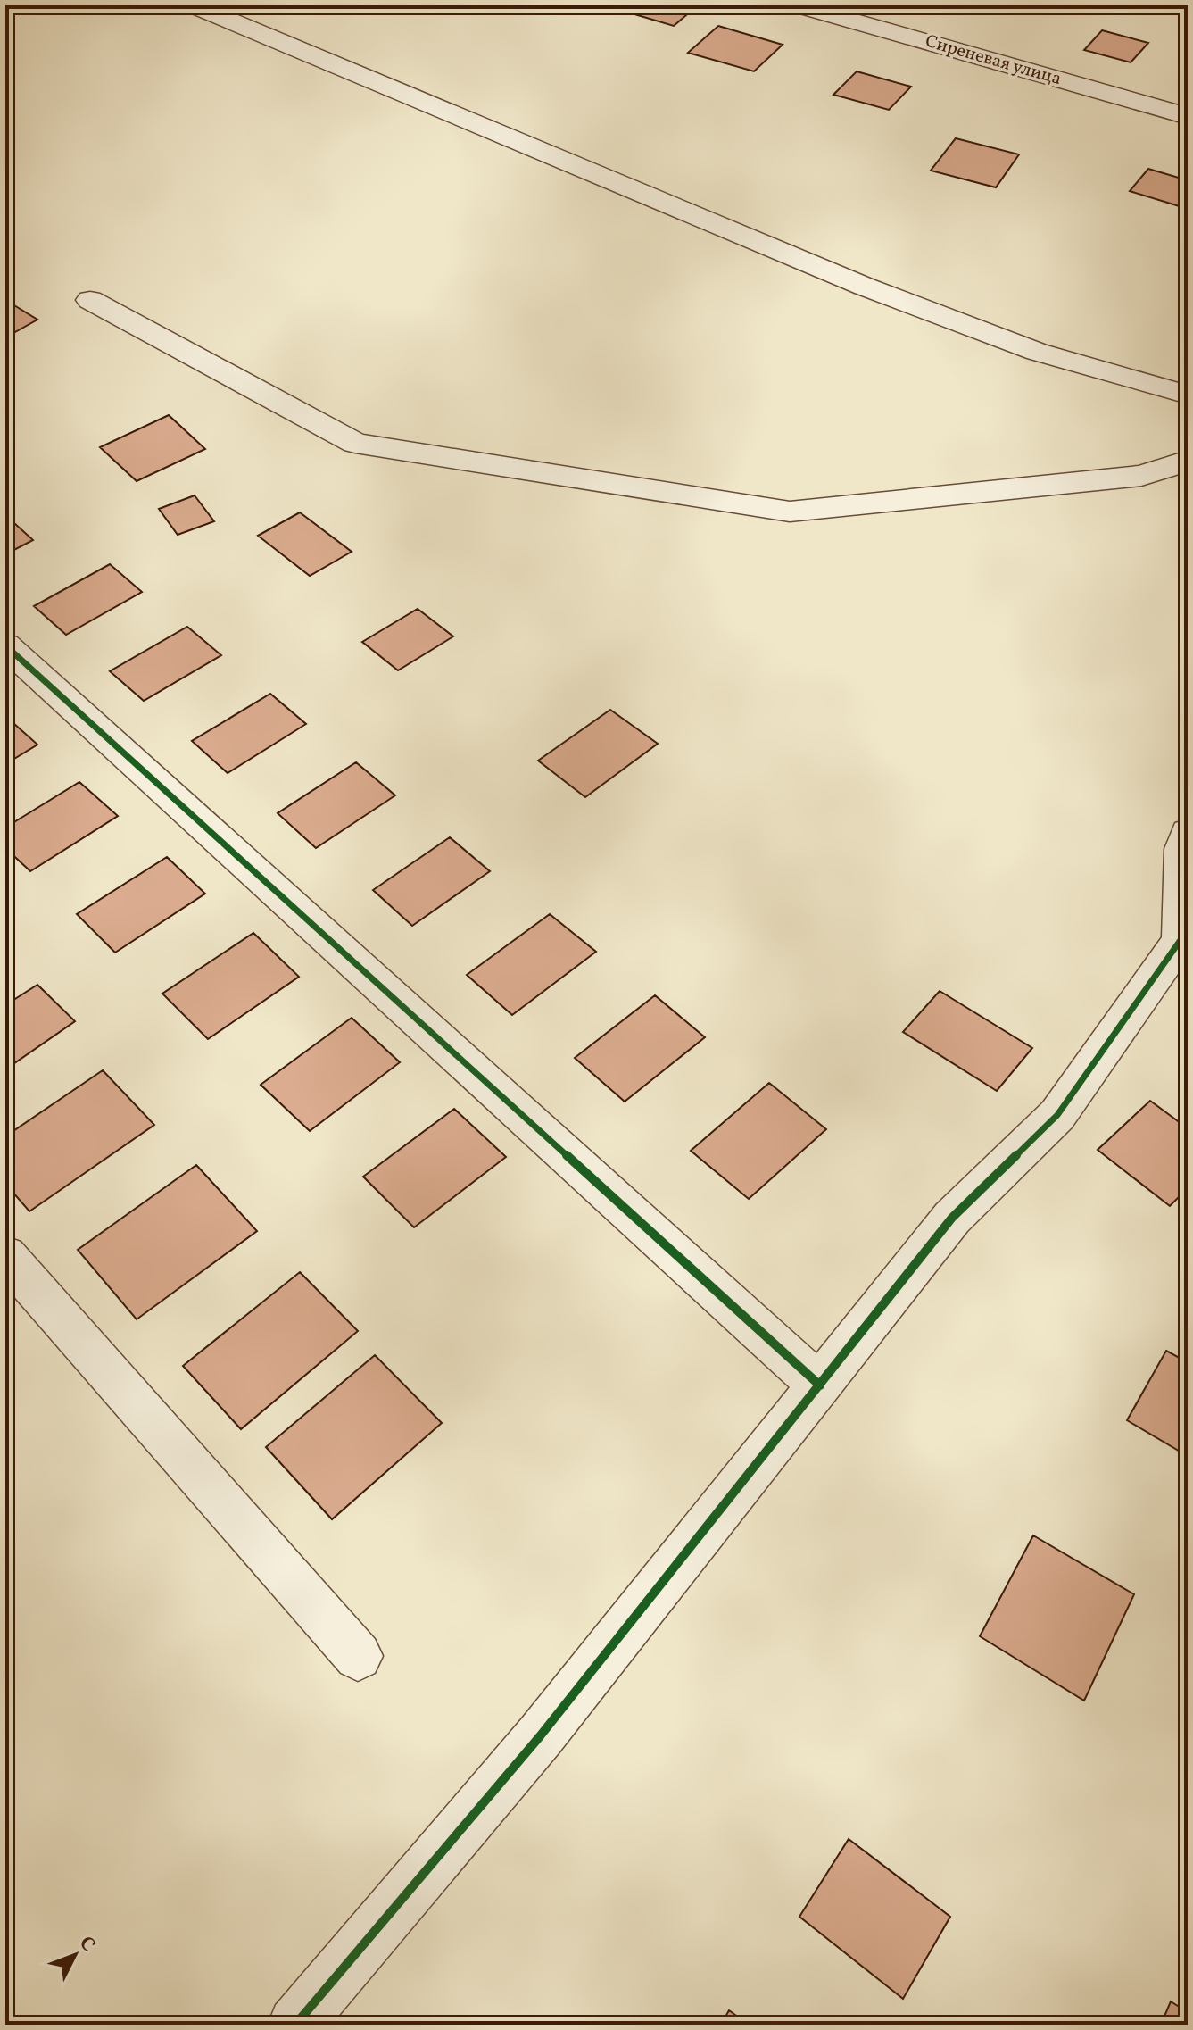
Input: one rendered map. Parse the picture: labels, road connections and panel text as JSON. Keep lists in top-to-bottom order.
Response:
{
  "streets": {
    "street": ["Сиреневая улица"]
  },
  "north": "top right"
}
